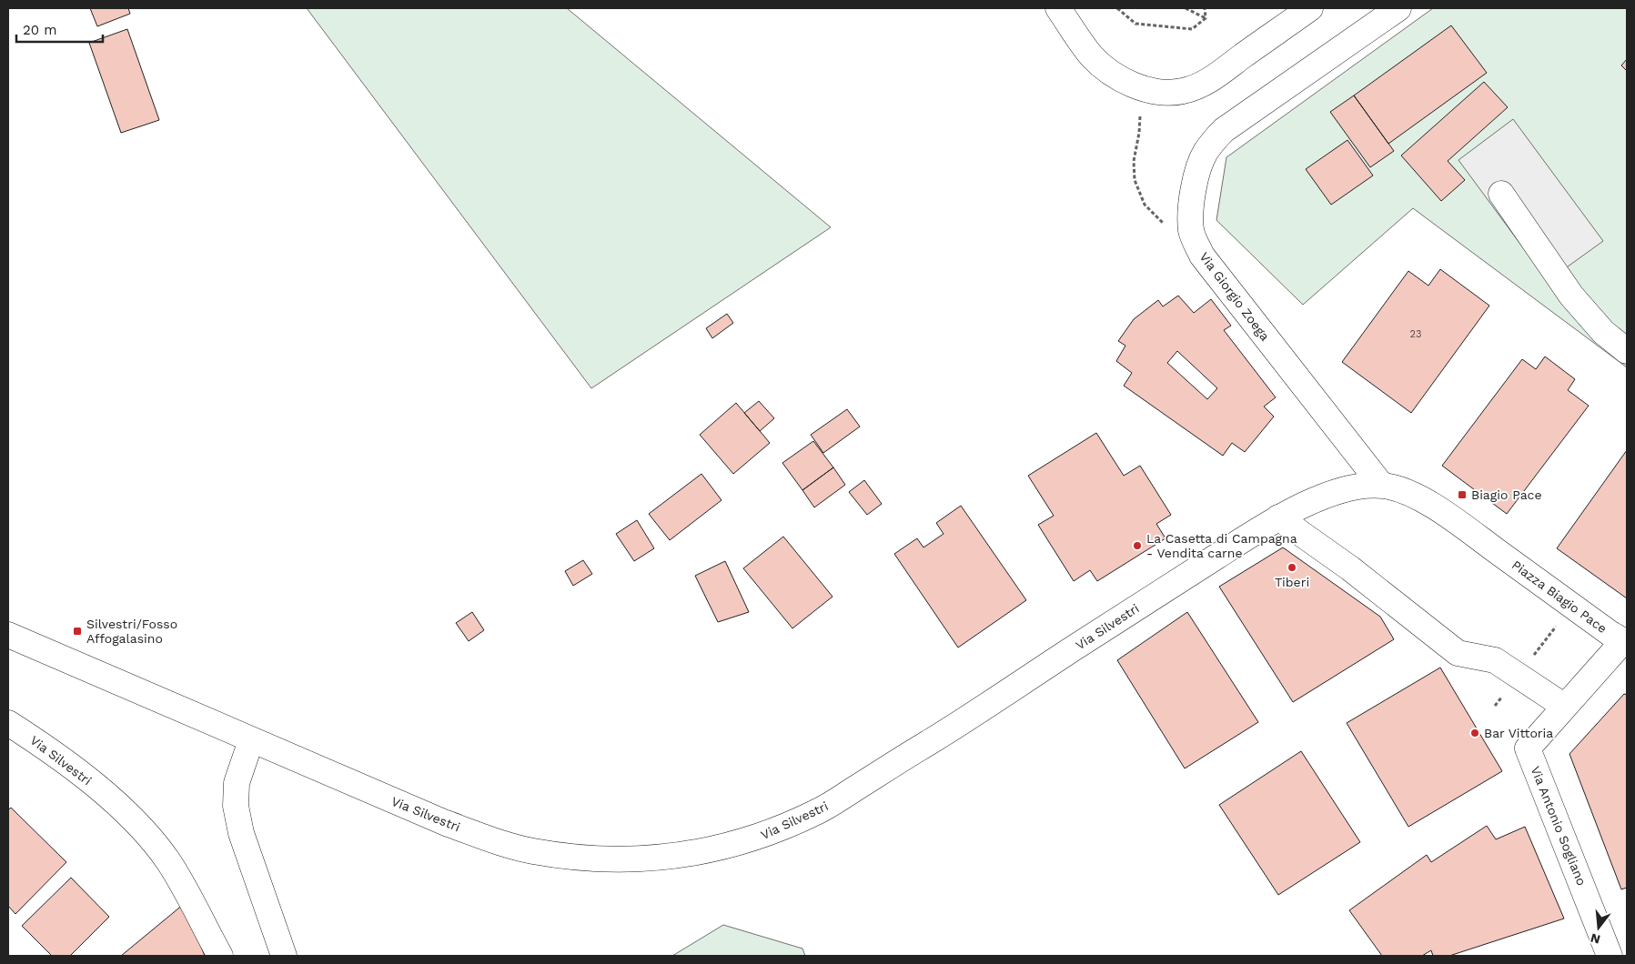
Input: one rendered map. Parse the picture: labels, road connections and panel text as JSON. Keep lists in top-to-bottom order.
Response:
{
  "streets": {
    "street": [
      "Via Giorgio Zoega",
      "Piazza Biagio Pace",
      "Via Silvestri",
      "Via Antonio Sogliano"
    ]
  },
  "crossings": [
    ["Via Giorgio Zoega", "Piazza Biagio Pace"],
    ["Piazza Biagio Pace", "Via Silvestri"],
    ["Piazza Biagio Pace", "Via Antonio Sogliano"]
  ],
  "places": {
    "transit": ["Biagio Pace", "Silvestri/Fosso Affogalasino"],
    "other": ["La Casetta di Campagna - Vendita carne", "Tiberi", "Bar Vittoria"]
  },
  "house_numbers": ["23"],
  "scale_bar": "20 m",
  "north": "bottom"
}
